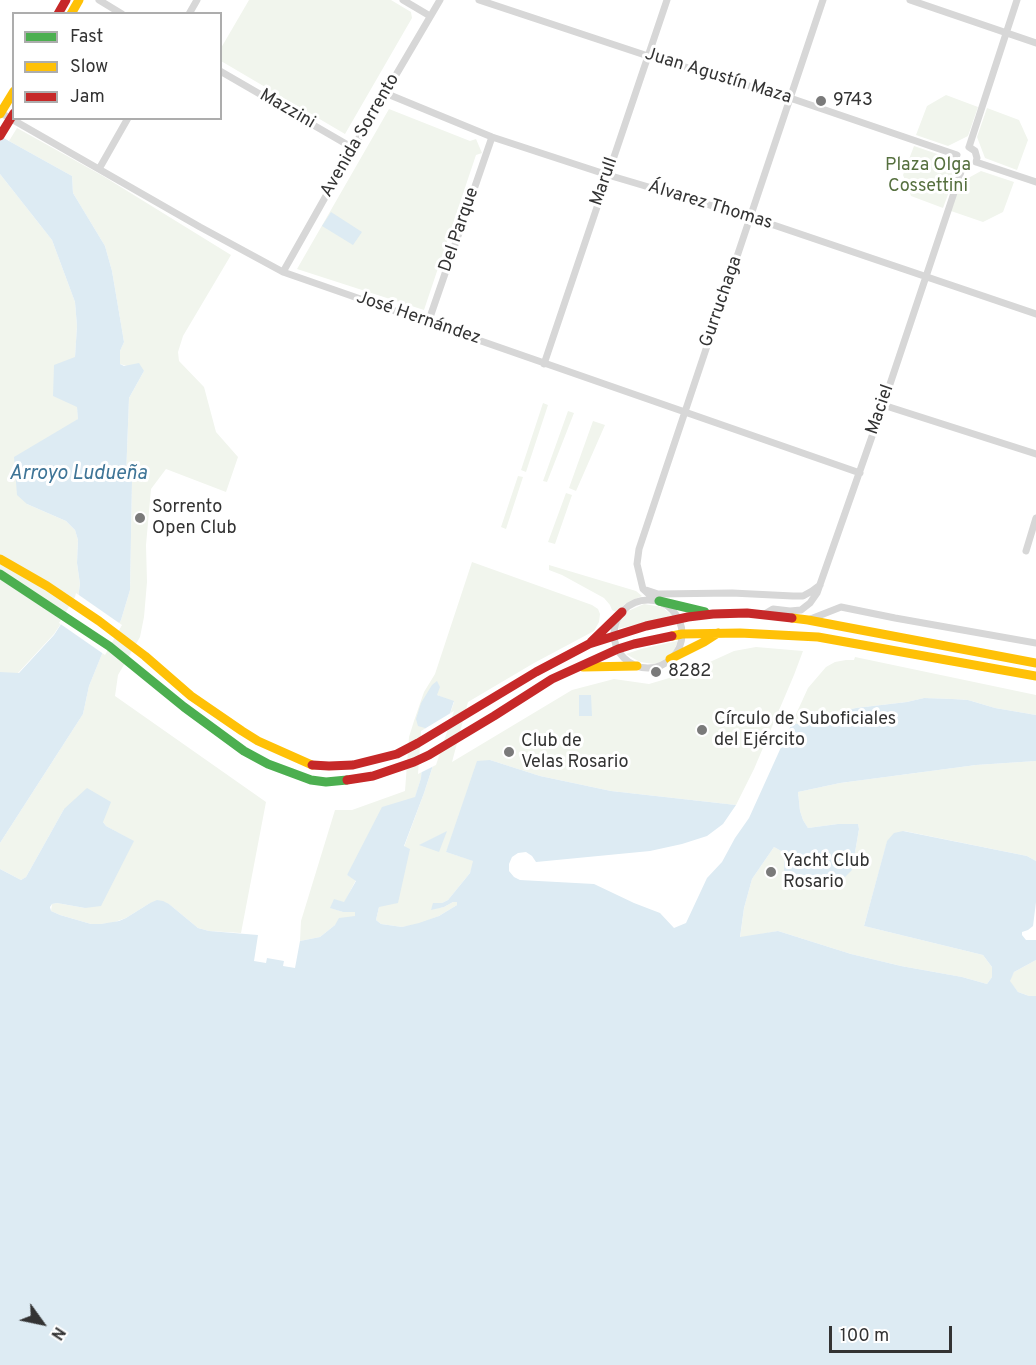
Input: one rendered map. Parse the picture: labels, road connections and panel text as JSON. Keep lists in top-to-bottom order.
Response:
{
  "streets": {
    "street": [
      "Juan Agustín Maza",
      "Mazzini",
      "Avenida Sorrento",
      "Marull",
      "Álvarez Thomas",
      "Del Parque",
      "Gurruchaga",
      "José Hernández",
      "Maciel"
    ]
  },
  "crossings": [
    ["Juan Agustín Maza", "Marull"],
    ["Juan Agustín Maza", "Gurruchaga"],
    ["Juan Agustín Maza", "Maciel"],
    ["Mazzini", "Avenida Sorrento"],
    ["Avenida Sorrento", "Álvarez Thomas"],
    ["Avenida Sorrento", "José Hernández"],
    ["Marull", "Álvarez Thomas"],
    ["Marull", "José Hernández"],
    ["Álvarez Thomas", "Del Parque"],
    ["Álvarez Thomas", "Gurruchaga"],
    ["Álvarez Thomas", "Maciel"],
    ["Del Parque", "José Hernández"],
    ["Gurruchaga", "José Hernández"],
    ["José Hernández", "Maciel"]
  ],
  "water": ["Arroyo Ludueña"],
  "parks": ["Plaza Olga Cossettini"],
  "places": [
    "9743",
    "Sorrento Open Club",
    "8282",
    "Círculo de Suboficiales del Ejército",
    "Club de Velas Rosario",
    "Yacht Club Rosario"
  ],
  "legend": ["Fast", "Slow", "Jam"],
  "scale_bar": "100 m",
  "north": "bottom right"
}
